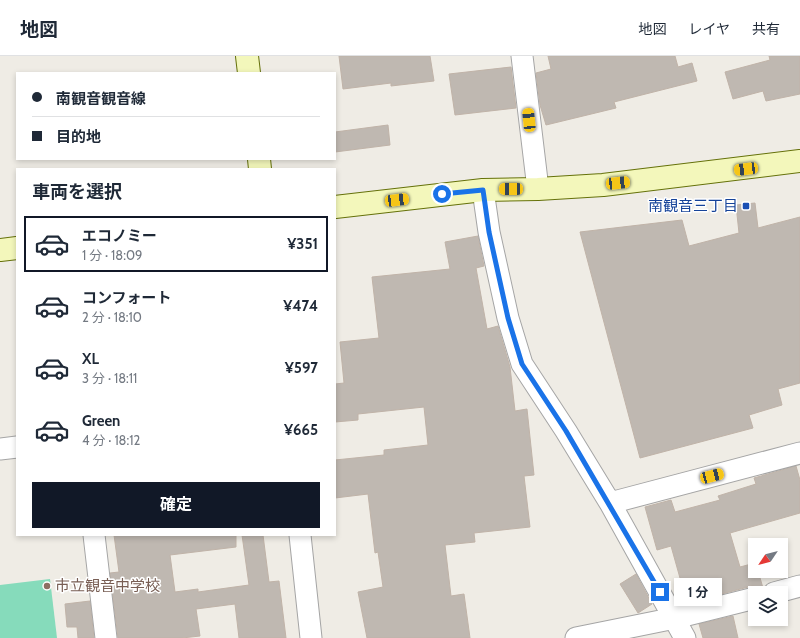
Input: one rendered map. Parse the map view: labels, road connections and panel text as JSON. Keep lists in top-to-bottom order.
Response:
{
  "places": {
    "transit": ["南観音三丁目"],
    "other": ["市立観音中学校"]
  },
  "north": "bottom left",
  "page": {
    "header": "地図",
    "nav": ["地図", "レイヤ", "共有"],
    "banner": ["南観音観音線", "目的地"],
    "heading": "車両を選択",
    "list": [
      {
        "name": "エコノミー",
        "note": "1 分 · 18:09",
        "value": "¥351"
      },
      {
        "name": "コンフォート",
        "note": "2 分 · 18:10",
        "value": "¥474"
      },
      {
        "name": "XL",
        "note": "3 分 · 18:11",
        "value": "¥597"
      },
      {
        "name": "Green",
        "note": "4 分 · 18:12",
        "value": "¥665"
      }
    ],
    "buttons": "確定",
    "bubble": "1 分"
  }
}
